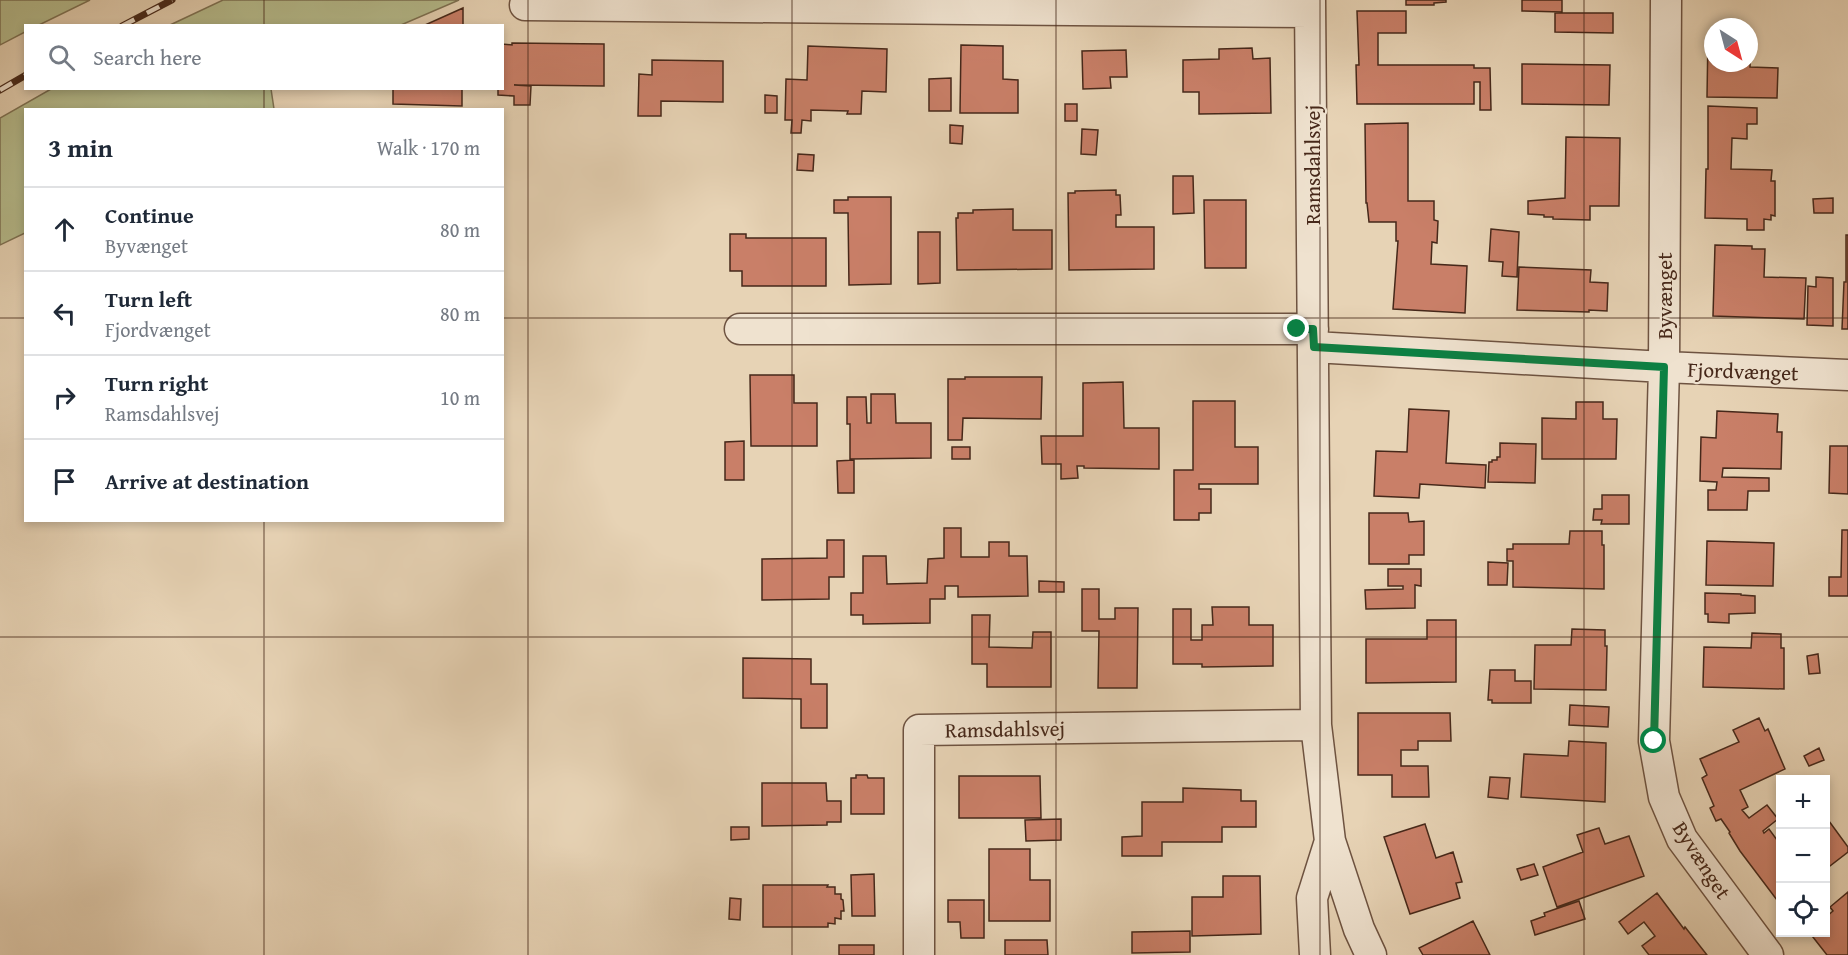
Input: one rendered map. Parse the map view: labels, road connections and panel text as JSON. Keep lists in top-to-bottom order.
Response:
{
  "streets": {
    "street": ["Ramsdahlsvej", "Byvænget", "Fjordvænget"]
  },
  "crossings": [
    ["Ramsdahlsvej", "Fjordvænget"],
    ["Byvænget", "Fjordvænget"]
  ],
  "north": "bottom right",
  "page": {
    "search": "Search here",
    "heading": ["3 min", "Walk · 170 m"],
    "list": [
      ["Continue", "Byvænget", "80 m"],
      ["Turn left", "Fjordvænget", "80 m"],
      ["Turn right", "Ramsdahlsvej", "10 m"],
      "Arrive at destination"
    ],
    "map_buttons": ["+", "−"]
  }
}
